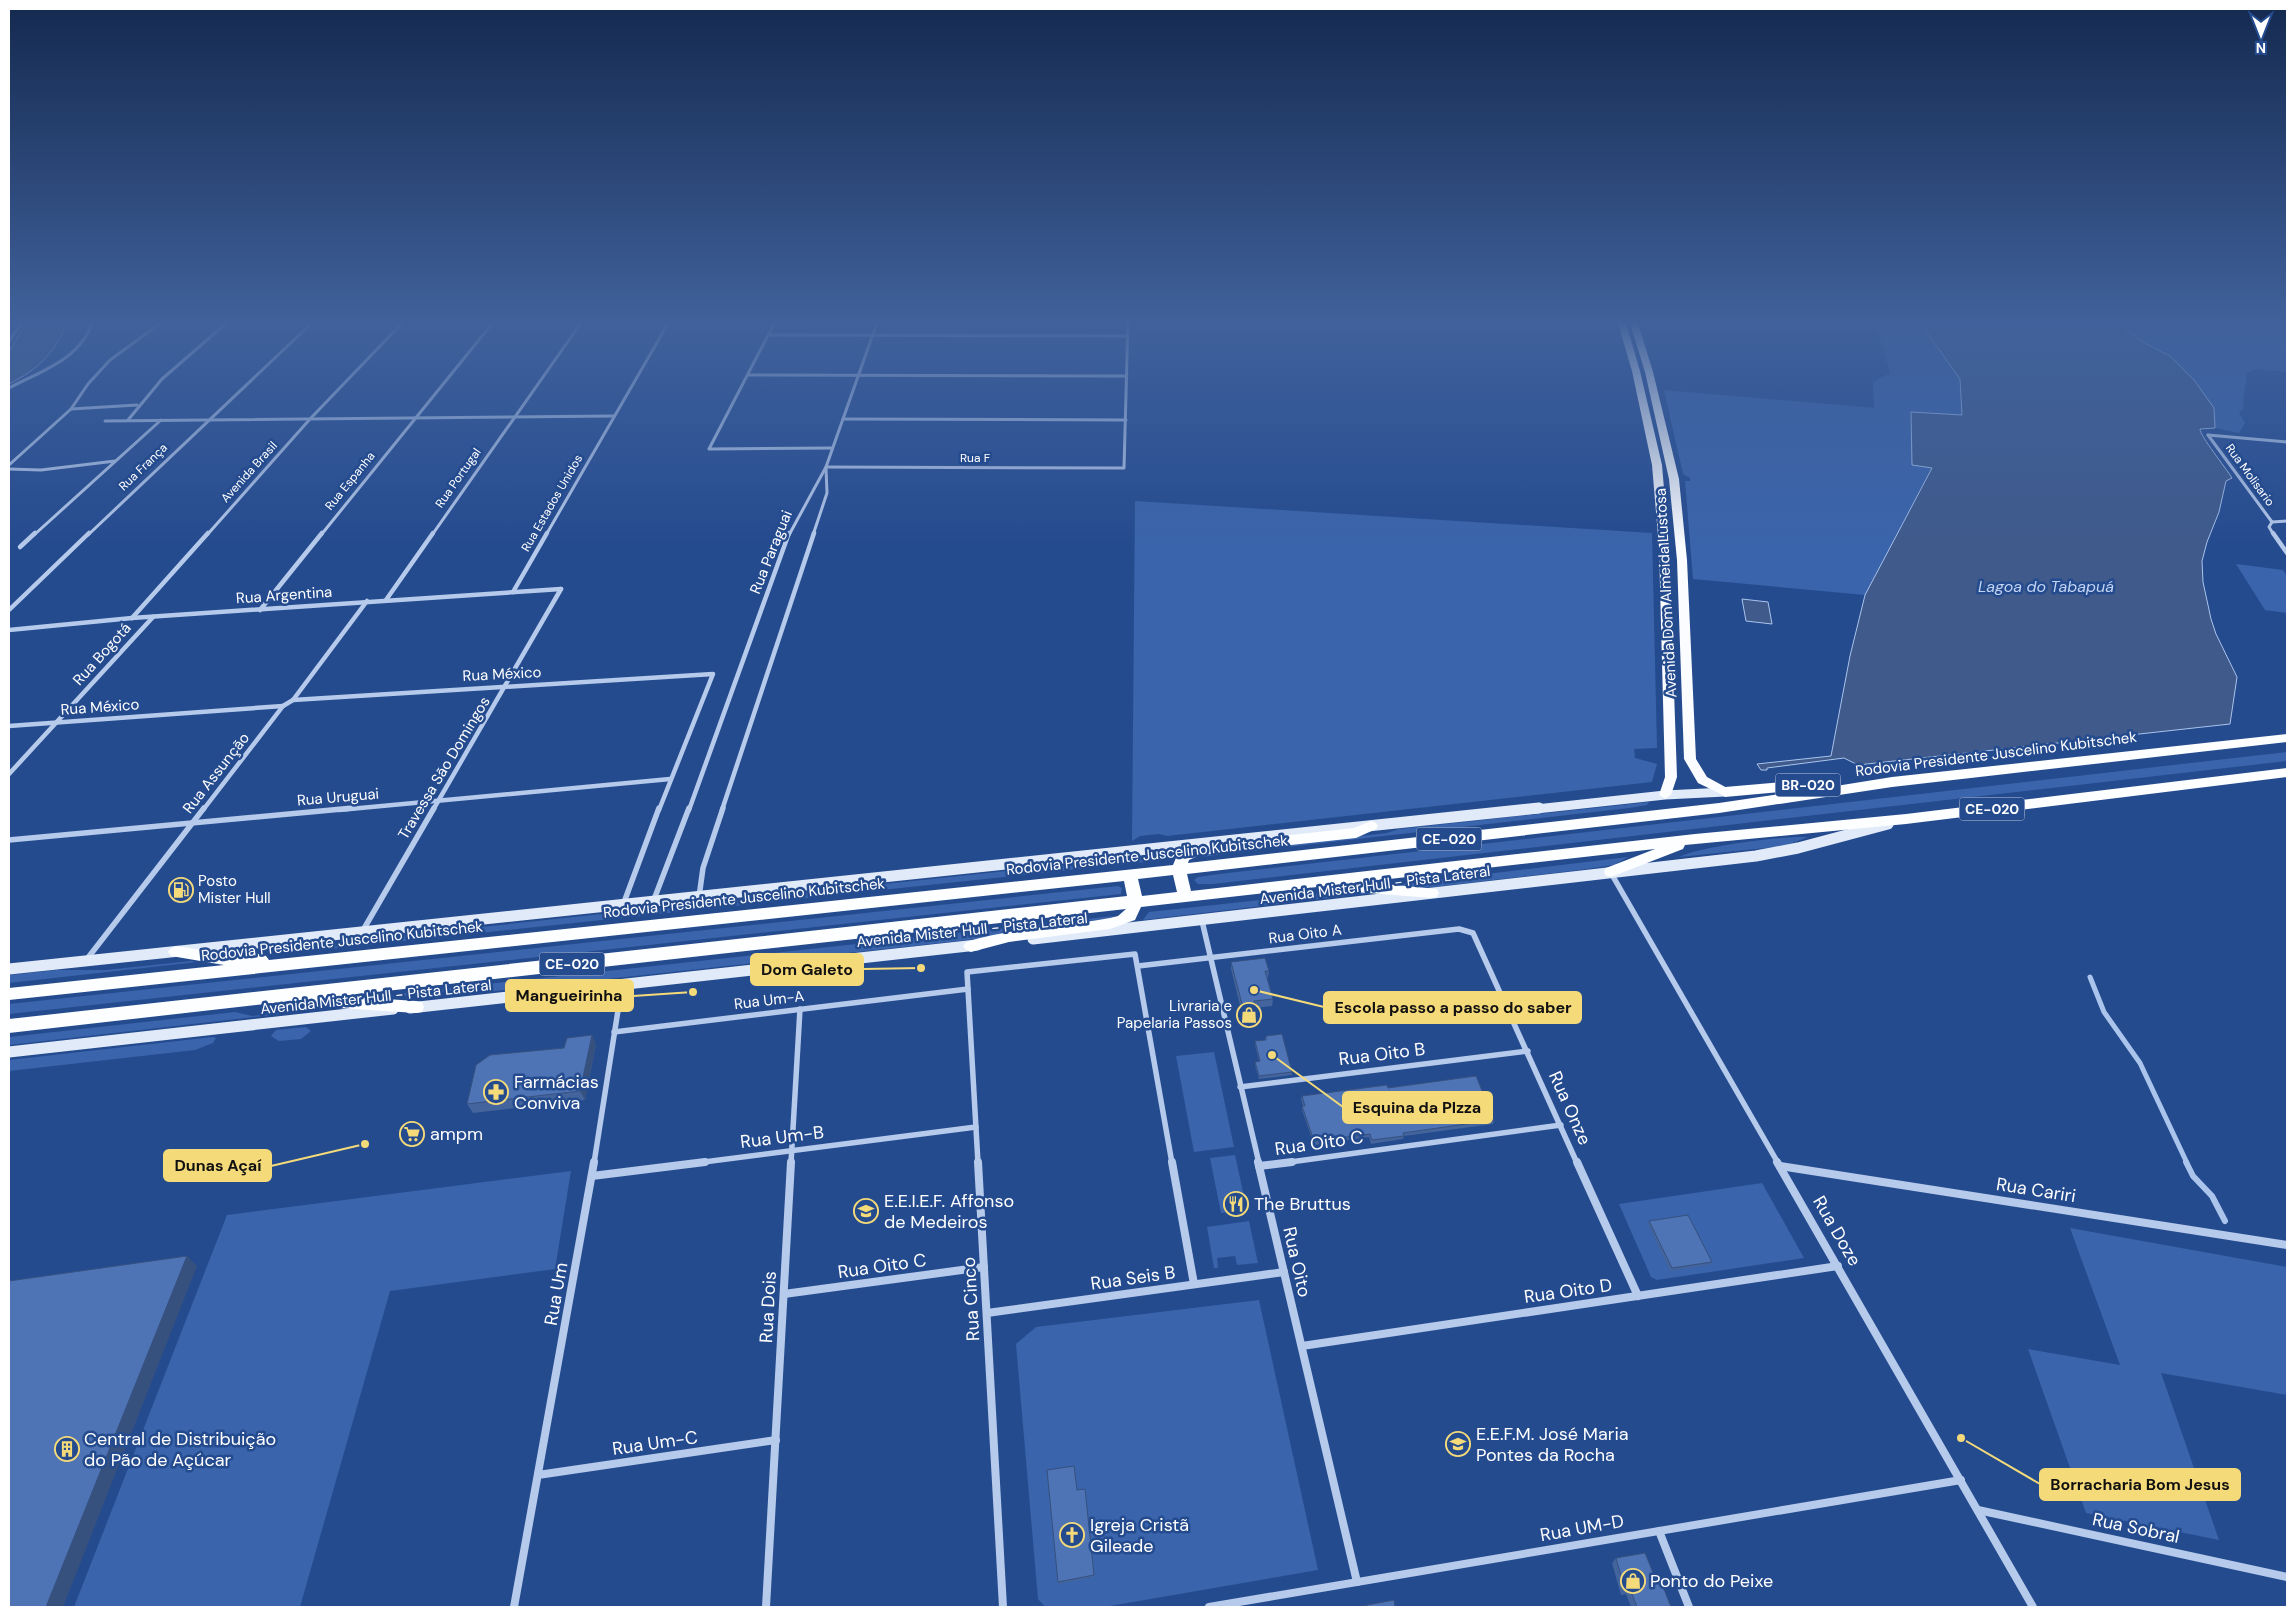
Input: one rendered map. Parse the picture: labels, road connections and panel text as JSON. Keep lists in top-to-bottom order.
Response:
{
  "streets": {
    "highway": ["Rodovia Presidente Juscelino Kubitschek", "BR-020", "CE-020"],
    "main road": ["Avenida Dom Almeida Lustosa", "Avenida Mister Hull - Pista Lateral"],
    "street": [
      "Rua F",
      "Rua França",
      "Avenida Brasil",
      "Rua Molisario",
      "Rua Portugal",
      "Rua Espanha",
      "Rua Estados Unidos",
      "Rua Paraguai",
      "Rua Argentina",
      "Rua Bogotá",
      "Rua México",
      "Travessa São Domingos",
      "Rua Assunção",
      "Rua Uruguai",
      "Rua Oito A",
      "Rua Um-A",
      "Rua Oito B",
      "Rua Onze",
      "Rua Um-B",
      "Rua Oito C",
      "Rua Cariri",
      "Rua Doze",
      "Rua Oito",
      "Rua Seis B",
      "Rua Oito D",
      "Rua Um",
      "Rua Cinco",
      "Rua Dois",
      "Rua Um-C",
      "Rua UM-D",
      "Rua Sobral"
    ]
  },
  "crossings": [
    ["Rua F", "Rua Paraguai"],
    ["Avenida Brasil", "Rua Argentina"],
    ["Rua Portugal", "Rua Argentina"],
    ["Rua Espanha", "Rua Argentina"],
    ["Rua Estados Unidos", "Rua Argentina"],
    ["Rua Paraguai", "BR-020"],
    ["Avenida Dom Almeida Lustosa", "BR-020"],
    ["Rua Argentina", "Rua Bogotá"],
    ["Rua Argentina", "Travessa São Domingos"],
    ["Rua Argentina", "Rua Assunção"],
    ["Rua Bogotá", "Rua México"],
    ["Rua México", "Travessa São Domingos"],
    ["Rua México", "Rua Assunção"],
    ["Rua México", "Rua Uruguai"],
    ["Rodovia Presidente Juscelino Kubitschek", "BR-020"],
    ["Travessa São Domingos", "BR-020"],
    ["Travessa São Domingos", "Rua Uruguai"],
    ["Rua Assunção", "BR-020"],
    ["Rua Assunção", "Rua Uruguai"],
    ["CE-020", "Avenida Mister Hull - Pista Lateral"],
    ["Avenida Mister Hull - Pista Lateral", "Rua Doze"],
    ["Avenida Mister Hull - Pista Lateral", "Rua Oito"],
    ["Avenida Mister Hull - Pista Lateral", "Rua Um"],
    ["Rua Oito A", "Rua Onze"],
    ["Rua Oito A", "Rua Oito"],
    ["Rua Um-A", "Rua Um"],
    ["Rua Um-A", "Rua Cinco"],
    ["Rua Um-A", "Rua Dois"],
    ["Rua Oito B", "Rua Onze"],
    ["Rua Oito B", "Rua Oito"],
    ["Rua Onze", "Rua Oito C"],
    ["Rua Onze", "Rua Oito D"],
    ["Rua Um-B", "Rua Um"],
    ["Rua Um-B", "Rua Cinco"],
    ["Rua Um-B", "Rua Dois"],
    ["Rua Oito C", "Rua Oito"],
    ["Rua Oito C", "Rua Cinco"],
    ["Rua Oito C", "Rua Dois"],
    ["Rua Cariri", "Rua Doze"],
    ["Rua Doze", "Rua Oito D"],
    ["Rua Doze", "Rua UM-D"],
    ["Rua Doze", "Rua Sobral"],
    ["Rua Oito", "Rua Seis B"],
    ["Rua Oito", "Rua Oito D"],
    ["Rua Oito", "Rua UM-D"],
    ["Rua Seis B", "Rua Cinco"],
    ["Rua Um", "Rua Um-C"],
    ["Rua Dois", "Rua Um-C"]
  ],
  "water": ["Lagoa do Tabapuá"],
  "places": {
    "fuel station": ["Posto Mister Hull"],
    "other": [
      "Dom Galeto",
      "Escola passo a passo do saber",
      "Mangueirinha",
      "Esquina da PIzza",
      "Dunas Açaí",
      "Borracharia Bom Jesus"
    ],
    "shop": ["Livraria e Papelaria Passos", "Ponto do Peixe"],
    "pharmacy": ["Farmácias Conviva"],
    "supermarket": ["ampm"],
    "restaurant": ["The Bruttus"],
    "school or university": ["E.E.I.E.F. Affonso de Medeiros", "E.E.F.M. José Maria Pontes da Rocha"],
    "building": ["Central de Distribuição do Pão de Açúcar"],
    "church": ["Igreja Cristã Gileade"]
  },
  "north": "bottom"
}
